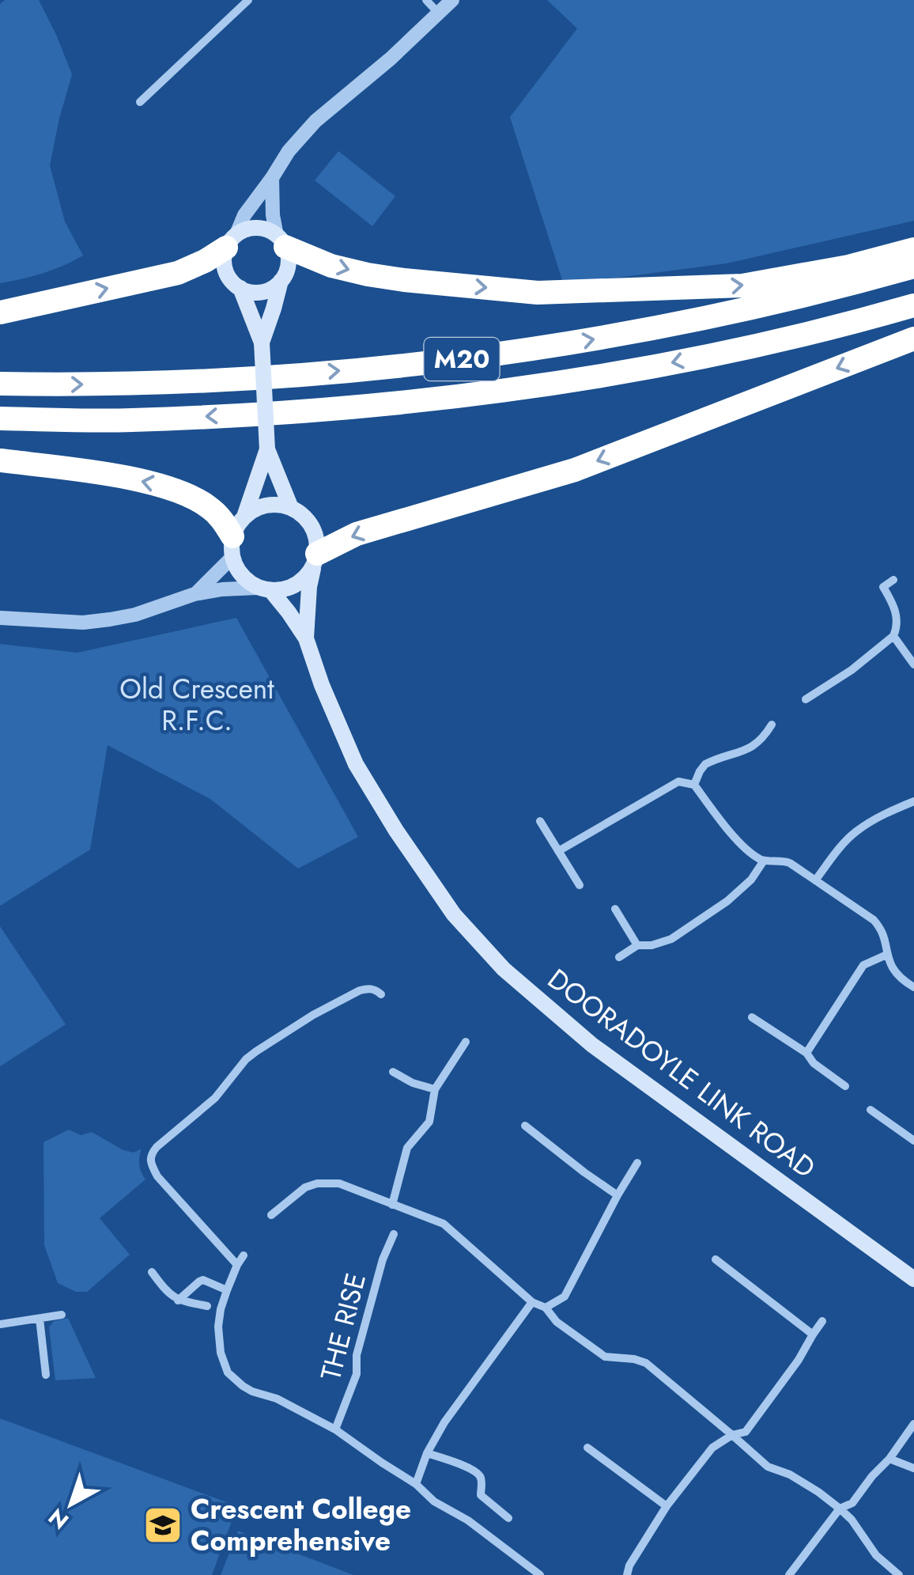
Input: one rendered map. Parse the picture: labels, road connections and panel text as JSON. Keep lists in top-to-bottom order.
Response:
{
  "streets": {
    "highway": ["M20"],
    "main road": ["DOORADOYLE LINK ROAD"],
    "street": ["THE RISE"]
  },
  "parks": ["Old Crescent R.F.C."],
  "places": {
    "school or university": ["Crescent College Comprehensive"]
  },
  "north": "bottom left"
}
